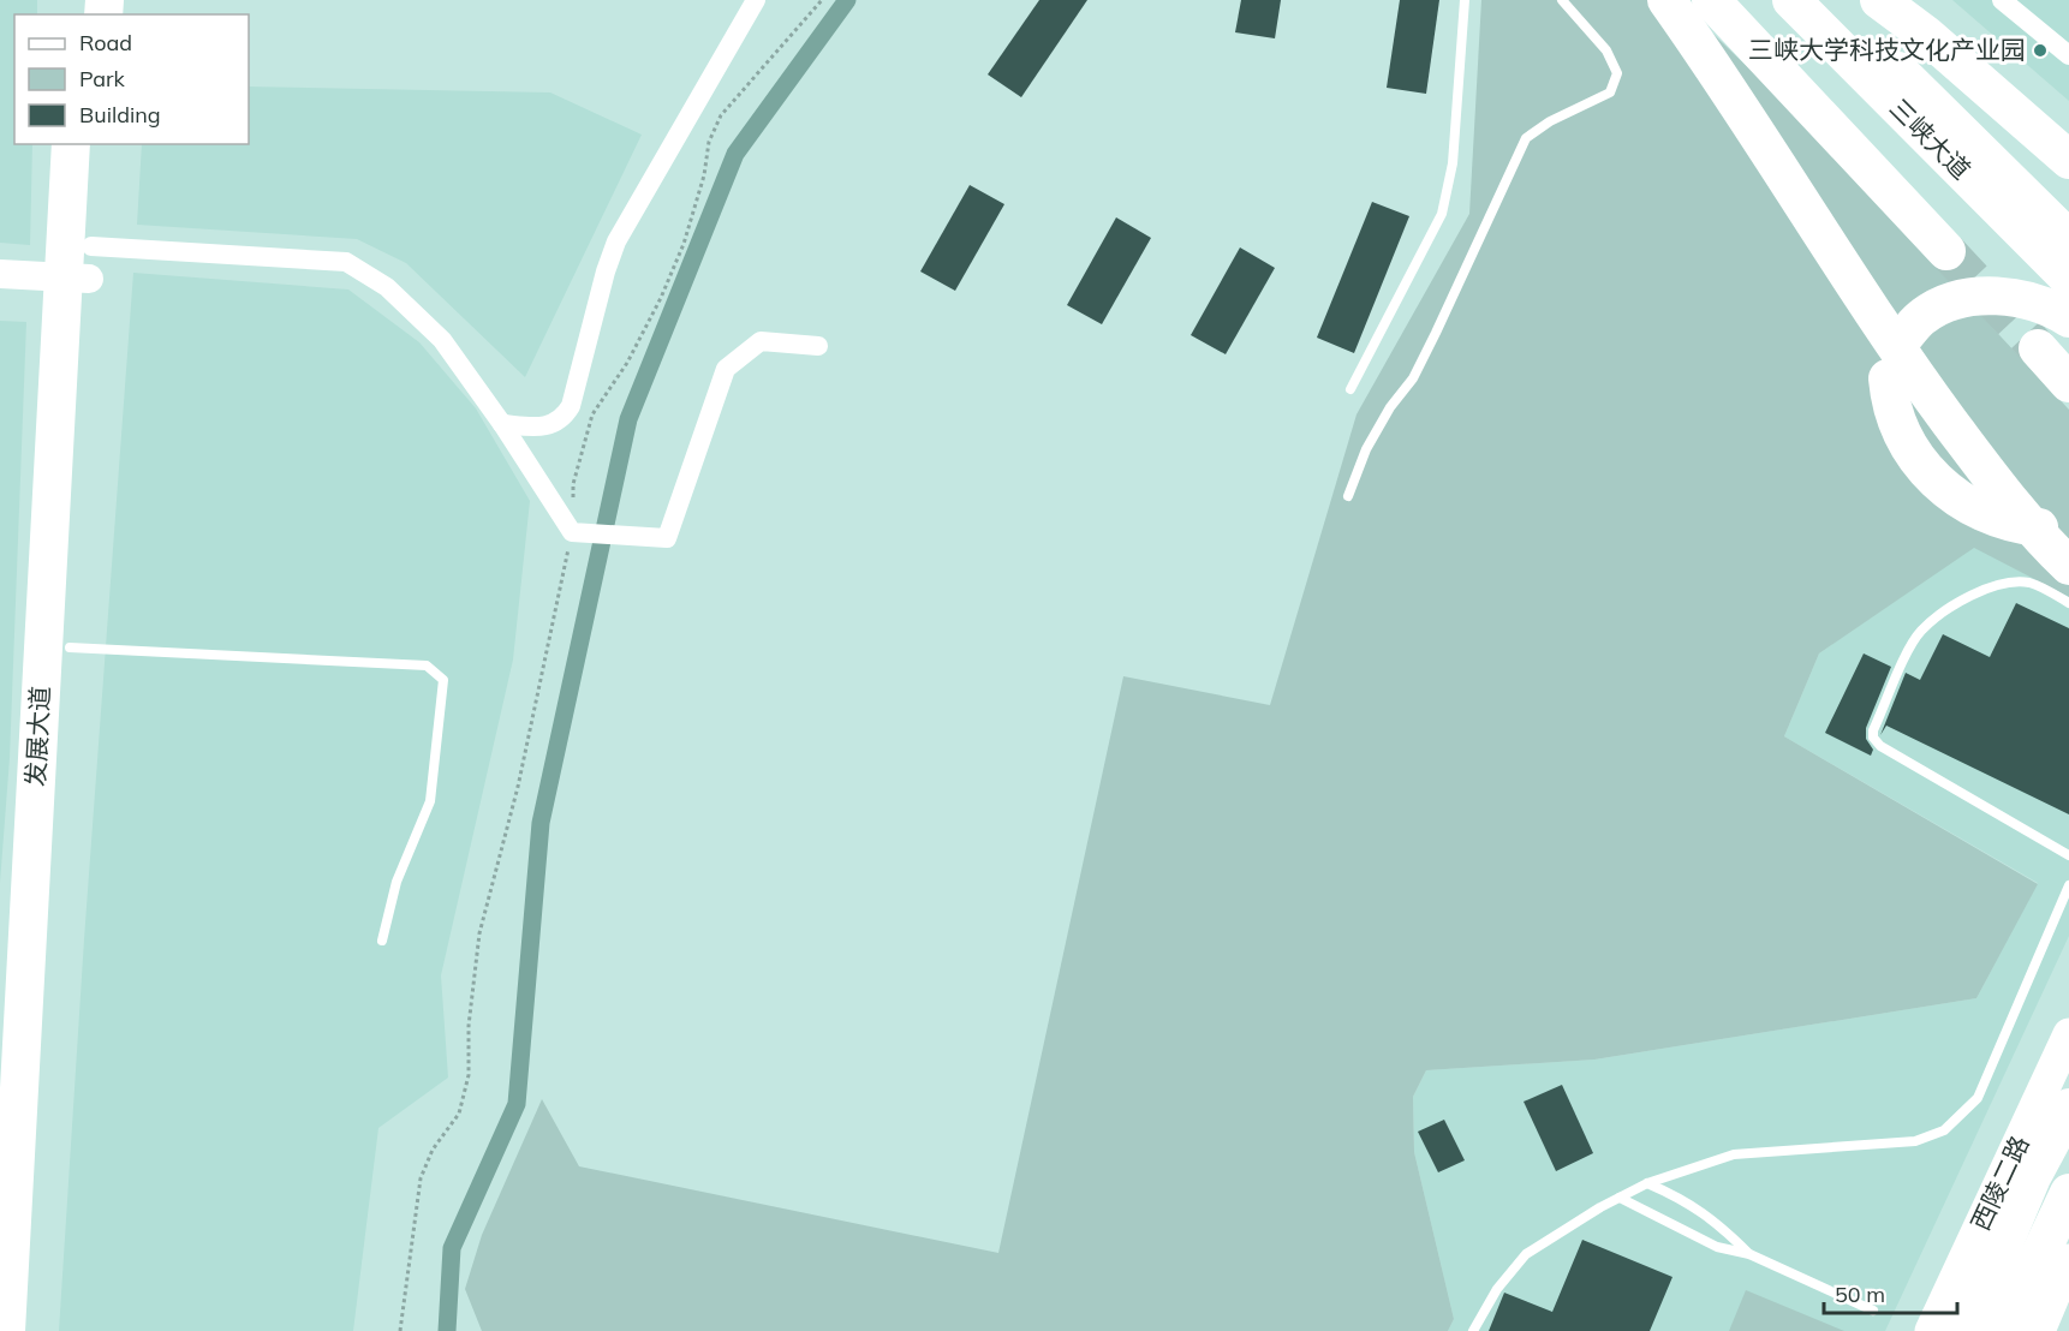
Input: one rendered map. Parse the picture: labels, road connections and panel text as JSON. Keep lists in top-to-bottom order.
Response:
{
  "streets": {
    "highway": ["三峡大道", "发展大道"],
    "main road": ["西陵二路"]
  },
  "places": ["三峡大学科技文化产业园"],
  "legend": ["Road", "Park", "Building"],
  "scale_bar": "50 m"
}
